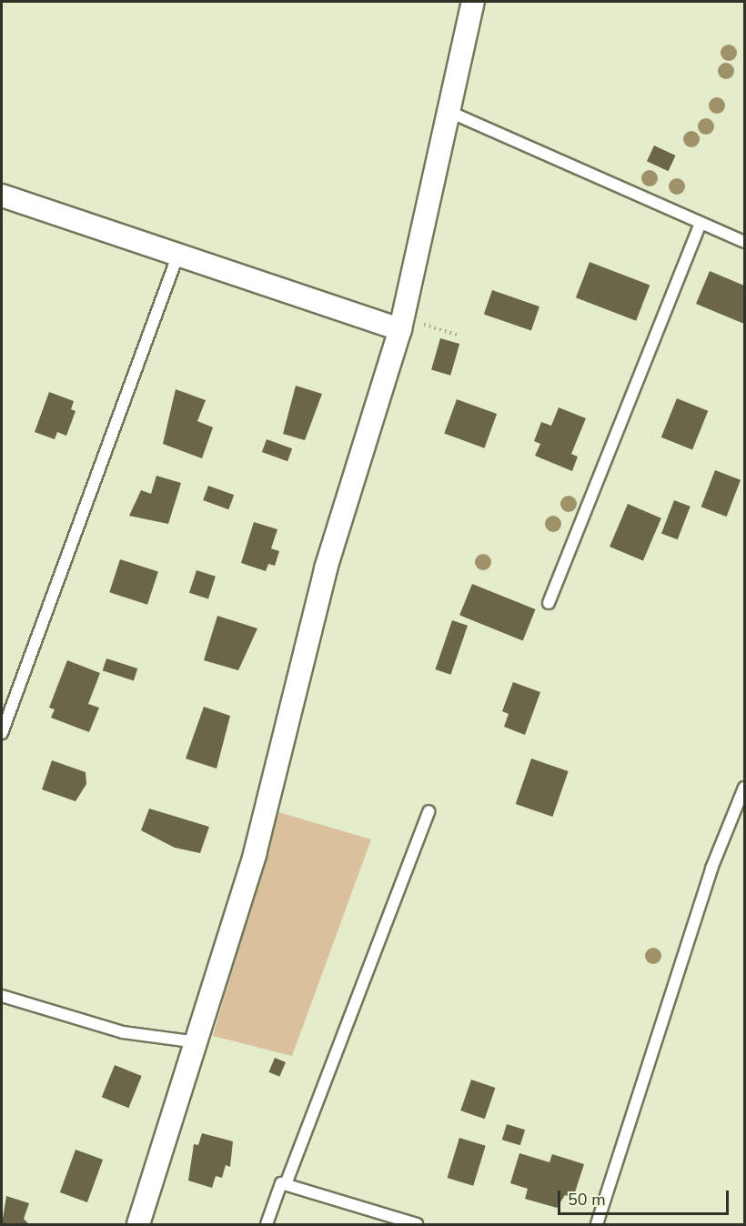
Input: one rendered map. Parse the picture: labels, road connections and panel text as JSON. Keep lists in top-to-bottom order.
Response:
{
  "scale_bar": "50 m"
}
